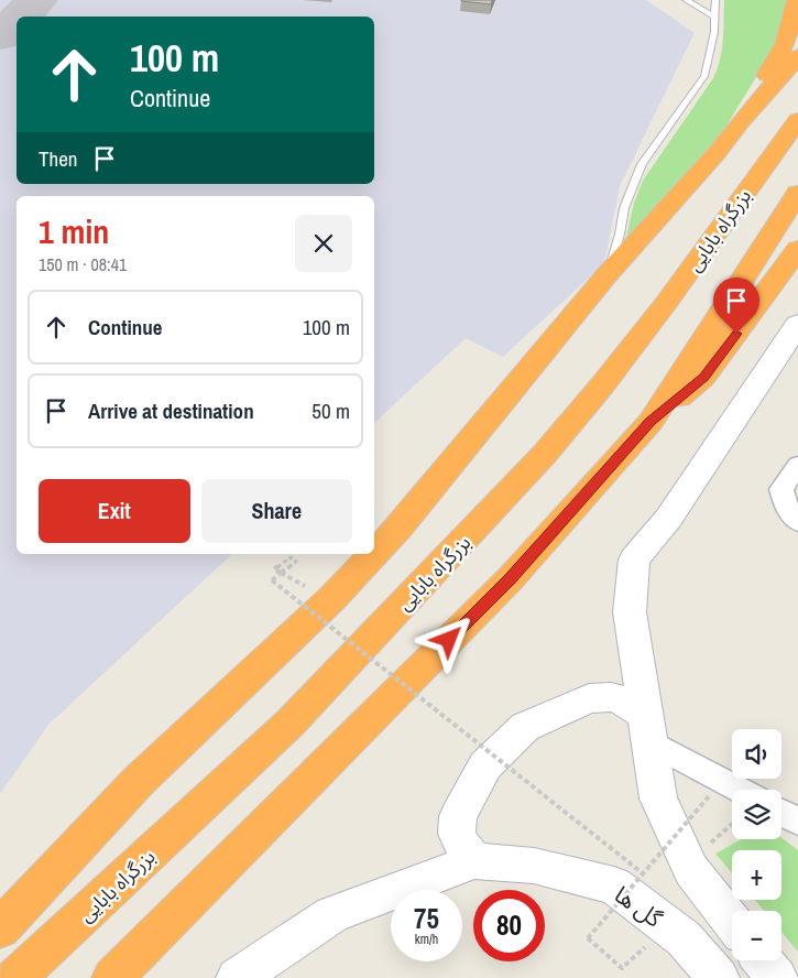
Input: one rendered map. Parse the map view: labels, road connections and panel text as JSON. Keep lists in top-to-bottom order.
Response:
{
  "streets": {
    "highway": ["بزرگراه بابایی"],
    "main road": ["گل ها"]
  },
  "page": {
    "turn": ["100 m", "Continue"],
    "then": "Then",
    "heading": ["1 min", "150 m · 08:41"],
    "list": [
      {
        "name": "Continue",
        "value": "100 m"
      },
      {
        "name": "Arrive at destination",
        "value": "50 m"
      }
    ],
    "buttons": ["Exit", "Share"],
    "map_buttons": ["+", "−"],
    "speed": "75 km/h",
    "limit": "80"
  }
}
